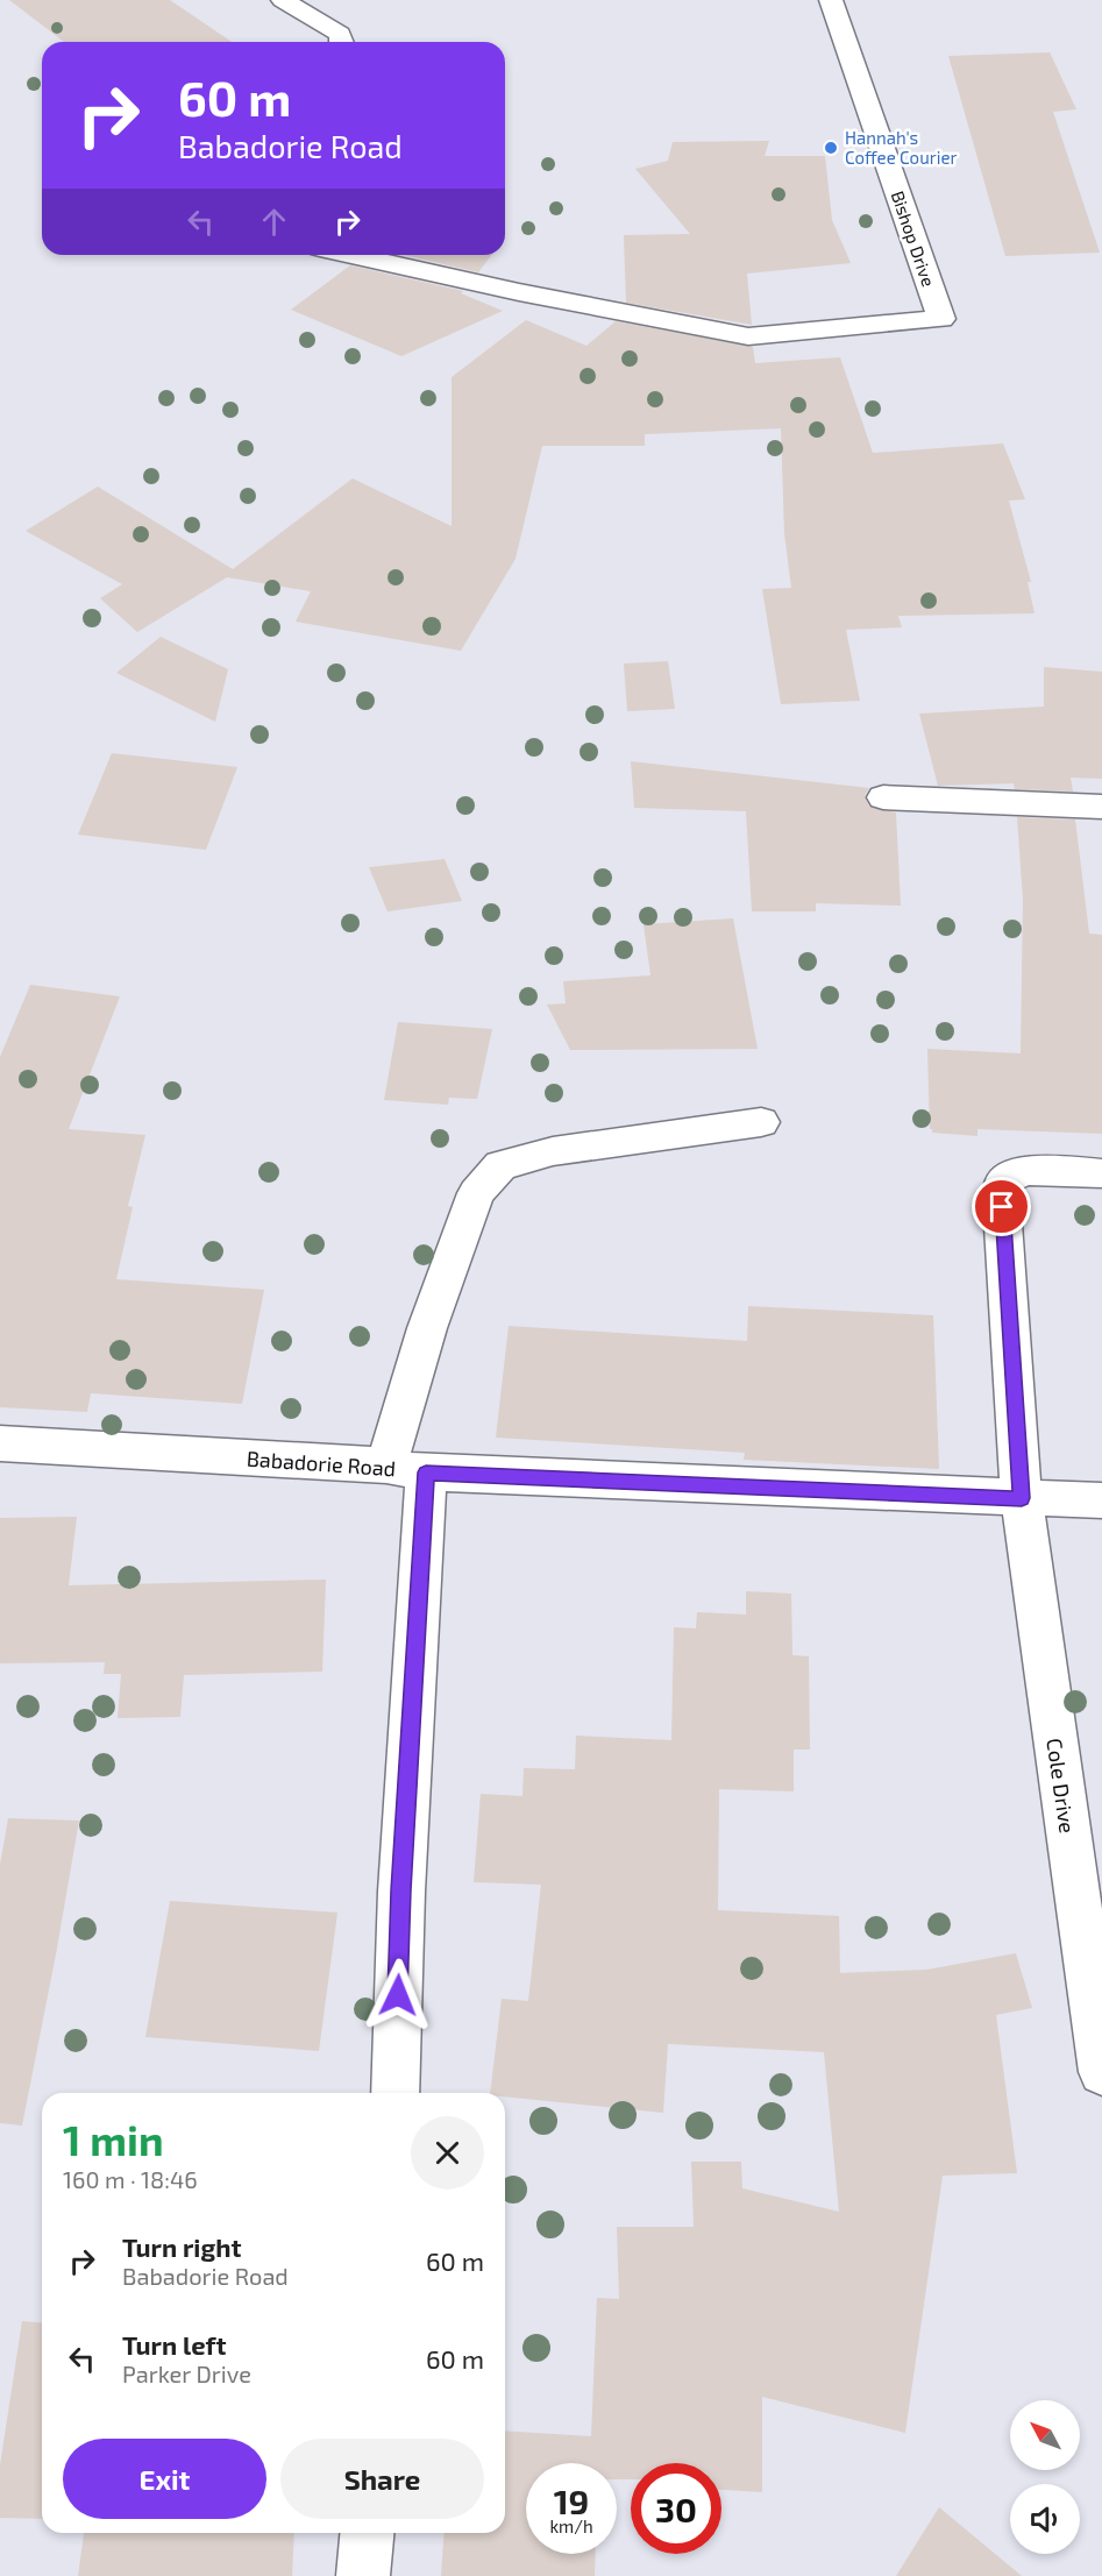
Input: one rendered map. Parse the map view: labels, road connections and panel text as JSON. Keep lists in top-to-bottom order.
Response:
{
  "streets": {
    "street": ["Bishop Drive", "Babadorie Road", "Cole Drive"]
  },
  "crossings": [
    ["Babadorie Road", "Cole Drive"]
  ],
  "places": ["Hannah's Coffee Courier"],
  "north": "top left",
  "page": {
    "turn": ["60 m", "Babadorie Road"],
    "heading": ["1 min", "160 m · 18:46"],
    "list": [
      {
        "name": "Turn right",
        "note": "Babadorie Road",
        "value": "60 m"
      },
      {
        "name": "Turn left",
        "note": "Parker Drive",
        "value": "60 m"
      }
    ],
    "buttons": ["Exit", "Share"],
    "speed": "19 km/h",
    "limit": "30"
  }
}
